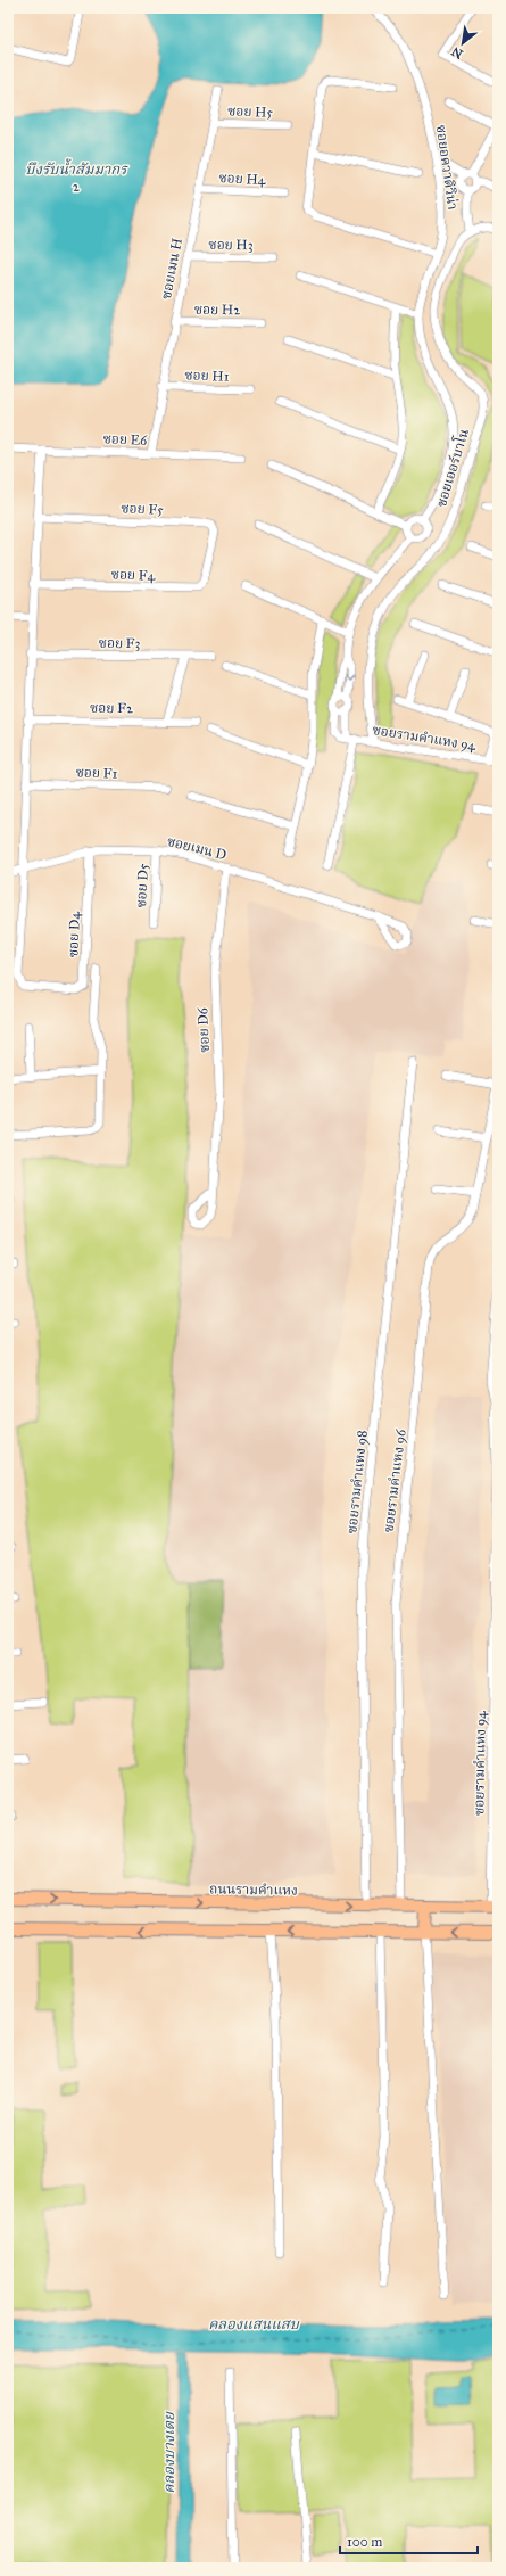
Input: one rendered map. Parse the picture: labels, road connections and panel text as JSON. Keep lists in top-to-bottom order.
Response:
{
  "streets": {
    "main road": ["ถนนรามคำแหง"],
    "street": [
      "ซอย H5",
      "ซอยอควาดิวิน่า",
      "ซอย H4",
      "ซอย H3",
      "ซอยเมน H",
      "ซอย H2",
      "ซอย H1",
      "ซอย E6",
      "ซอยเออร์บาโน",
      "ซอย F5",
      "ซอย F4",
      "ซอย F3",
      "ซอย F2",
      "ซอยรามคําแหง 94",
      "ซอย F1",
      "ซอยเมน D",
      "ซอย D5",
      "ซอย D4",
      "ซอย D6",
      "ซอยรามคําแหง 96",
      "ซอยรามคําแหง 98"
    ]
  },
  "crossings": [
    ["ซอย H5", "ซอยเมน H"],
    ["ซอยอควาดิวิน่า", "ซอยรามคําแหง 94"],
    ["ซอย H4", "ซอยเมน H"],
    ["ซอย H3", "ซอยเมน H"],
    ["ซอยเมน H", "ซอย H2"],
    ["ซอยเมน H", "ซอย H1"],
    ["ซอยเมน H", "ซอย E6"],
    ["ซอยเออร์บาโน", "ซอยรามคําแหง 94"],
    ["ซอย F5", "ซอย F4"],
    ["ซอยรามคําแหง 94", "ถนนรามคำแหง"],
    ["ซอยเมน D", "ซอย D5"],
    ["ซอยเมน D", "ซอย D4"],
    ["ซอยเมน D", "ซอย D6"],
    ["ซอยรามคําแหง 96", "ถนนรามคำแหง"],
    ["ซอยรามคําแหง 98", "ถนนรามคำแหง"]
  ],
  "water": ["บึงรับน้ำสัมมากร 2", "คลองแสนแสบ", "คลองบางเตย"],
  "scale_bar": "100 m",
  "north": "bottom left"
}
